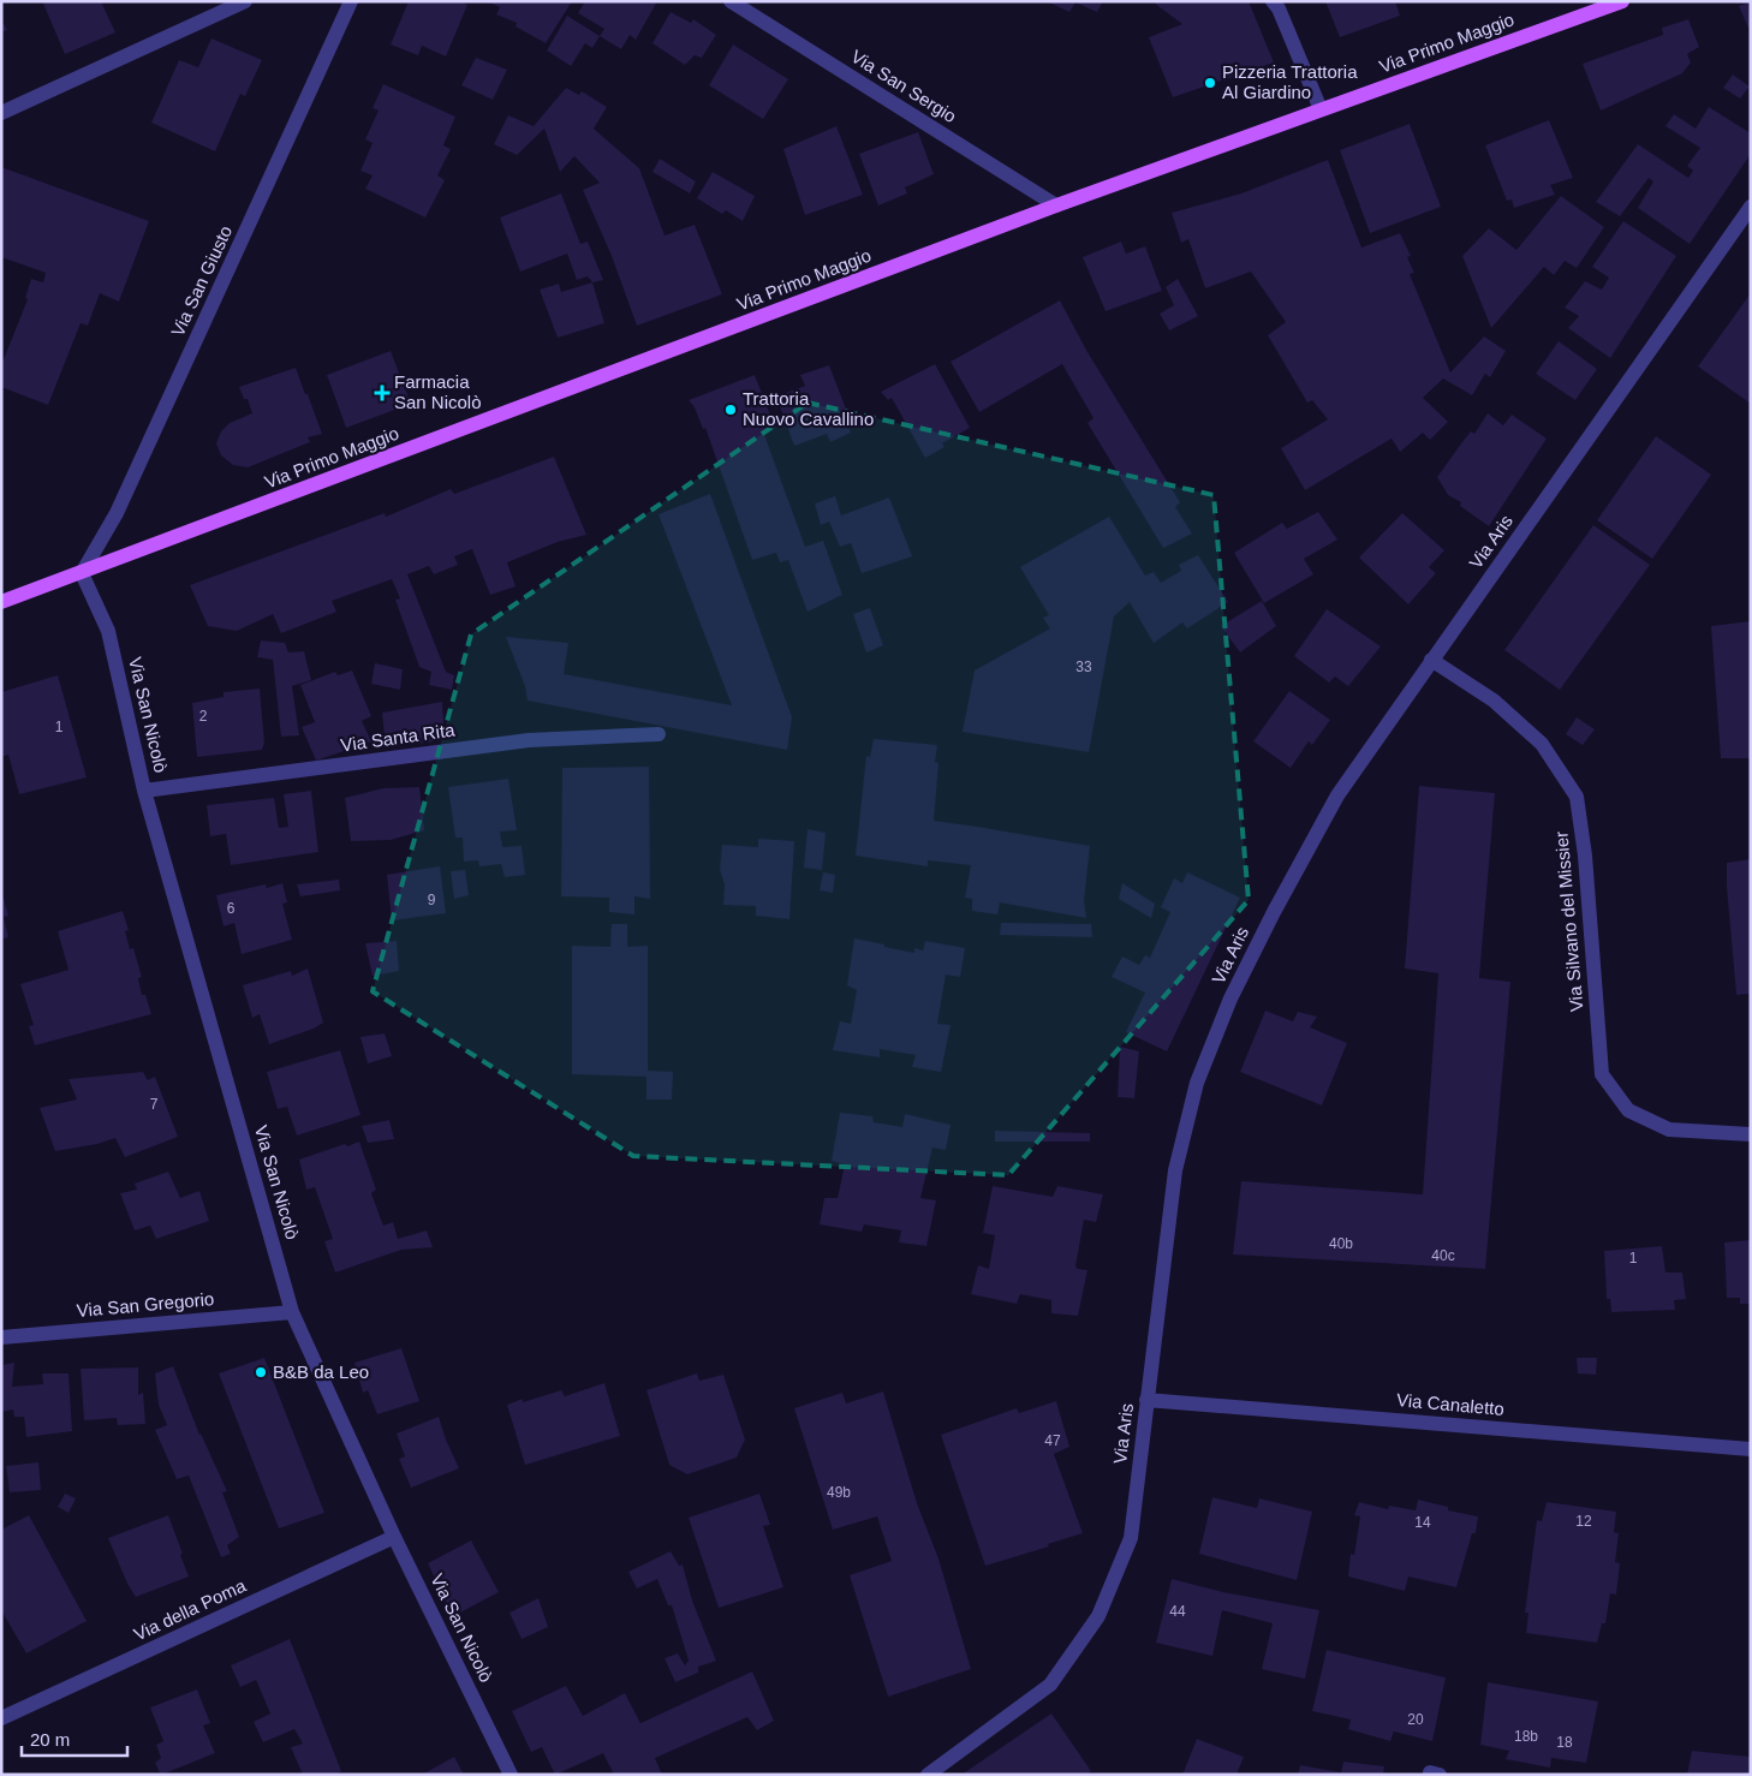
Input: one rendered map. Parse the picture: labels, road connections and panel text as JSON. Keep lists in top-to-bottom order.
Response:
{
  "streets": {
    "main road": ["Via Primo Maggio"],
    "street": [
      "Via San Sergio",
      "Via San Giusto",
      "Via Aris",
      "Via San Nicolò",
      "Via Santa Rita",
      "Via Silvano del Missier",
      "Via San Gregorio",
      "Via Canaletto",
      "Via della Poma"
    ]
  },
  "crossings": [
    ["Via Primo Maggio", "Via San Sergio"],
    ["Via Primo Maggio", "Via San Giusto"],
    ["Via Primo Maggio", "Via San Nicolò"],
    ["Via San Giusto", "Via San Nicolò"],
    ["Via Aris", "Via Silvano del Missier"],
    ["Via Aris", "Via Canaletto"],
    ["Via San Nicolò", "Via Santa Rita"],
    ["Via San Nicolò", "Via San Gregorio"],
    ["Via San Nicolò", "Via della Poma"]
  ],
  "places": {
    "other": ["Pizzeria Trattoria Al Giardino", "Trattoria Nuovo Cavallino", "B&B da Leo"],
    "health": ["Farmacia San Nicolò"]
  },
  "house_numbers": [
    "33",
    "2",
    "1",
    "9",
    "6",
    "7",
    "40b",
    "40c",
    "1",
    "47",
    "49b",
    "12",
    "14",
    "44",
    "20",
    "18b",
    "18"
  ],
  "scale_bar": "20 m"
}
